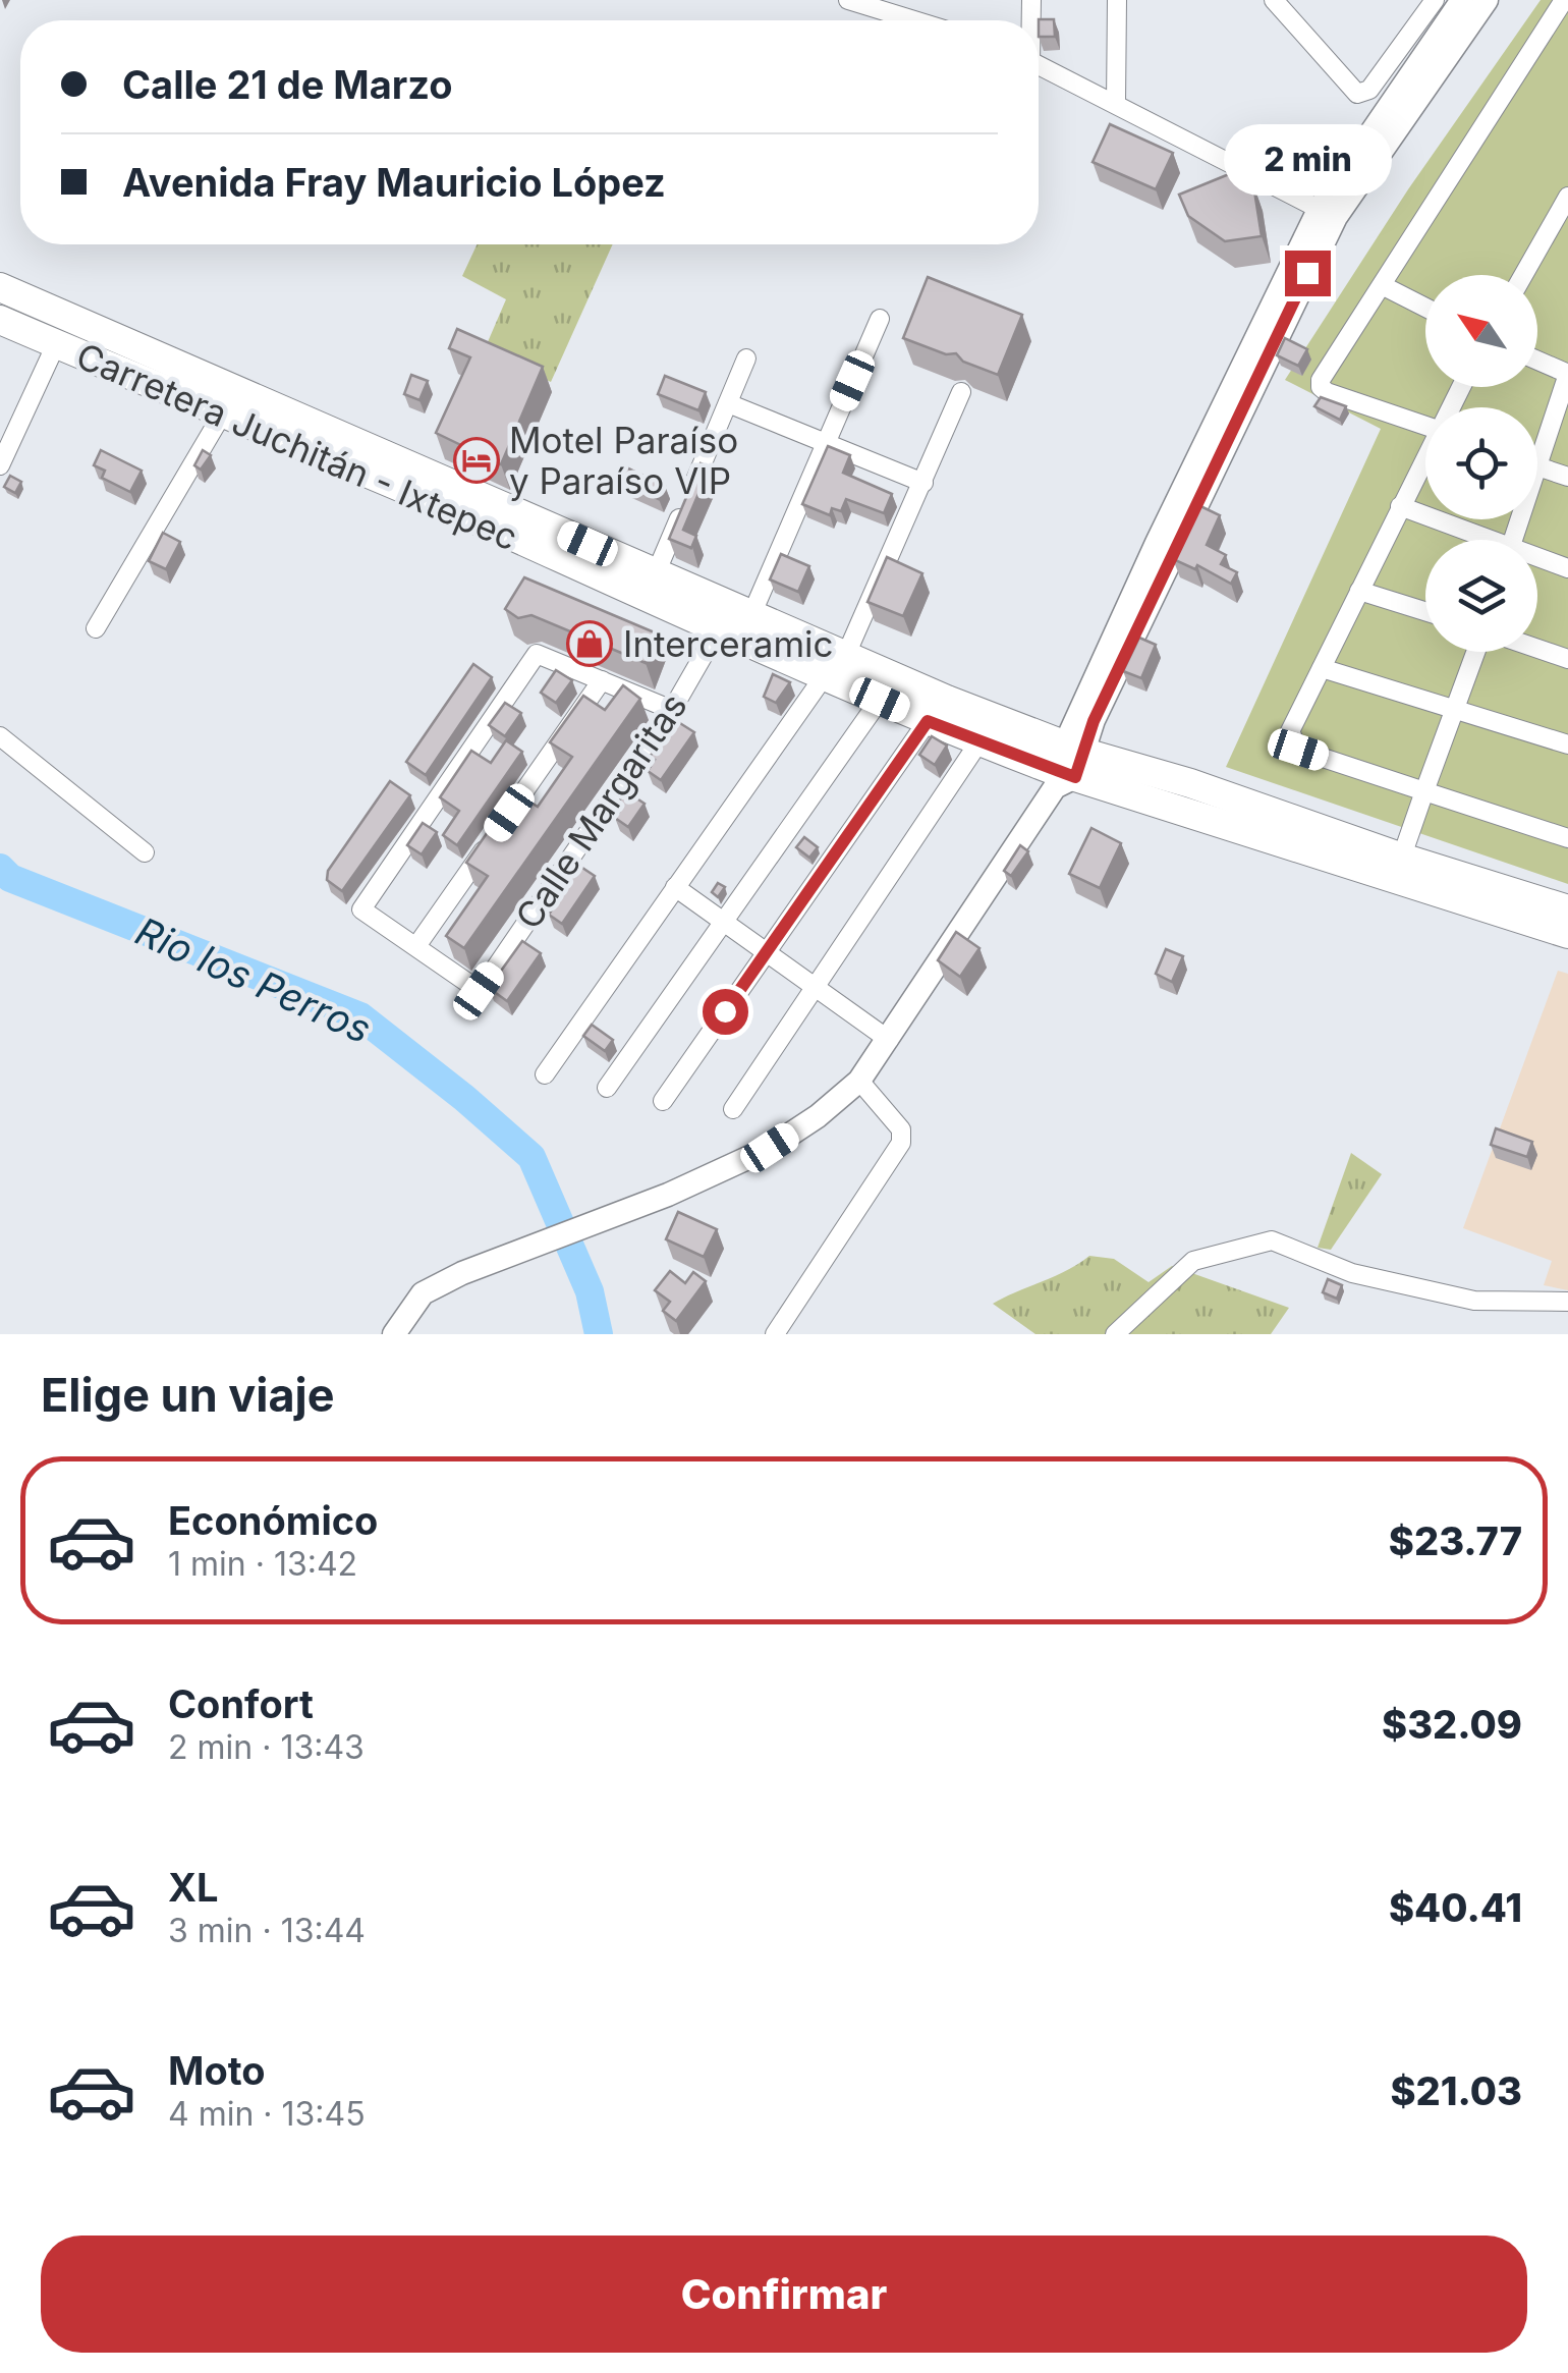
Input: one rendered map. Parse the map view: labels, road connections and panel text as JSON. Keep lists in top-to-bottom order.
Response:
{
  "streets": {
    "main road": ["Carretera Juchitán - Ixtepec"],
    "street": ["Calle Margaritas"]
  },
  "crossings": [
    ["Carretera Juchitán - Ixtepec", "Calle Margaritas"]
  ],
  "water": ["Rio los Perros"],
  "places": {
    "hotel": ["Motel Paraíso y Paraíso VIP"],
    "shop": ["Interceramic"]
  },
  "north": "top left",
  "page": {
    "banner": ["Calle 21 de Marzo", "Avenida Fray Mauricio López"],
    "bubble": "2 min",
    "heading": "Elige un viaje",
    "list": [
      {
        "name": "Económico",
        "note": "1 min · 13:42",
        "value": "$23.77"
      },
      {
        "name": "Confort",
        "note": "2 min · 13:43",
        "value": "$32.09"
      },
      {
        "name": "XL",
        "note": "3 min · 13:44",
        "value": "$40.41"
      },
      {
        "name": "Moto",
        "note": "4 min · 13:45",
        "value": "$21.03"
      }
    ],
    "buttons": "Confirmar"
  }
}
